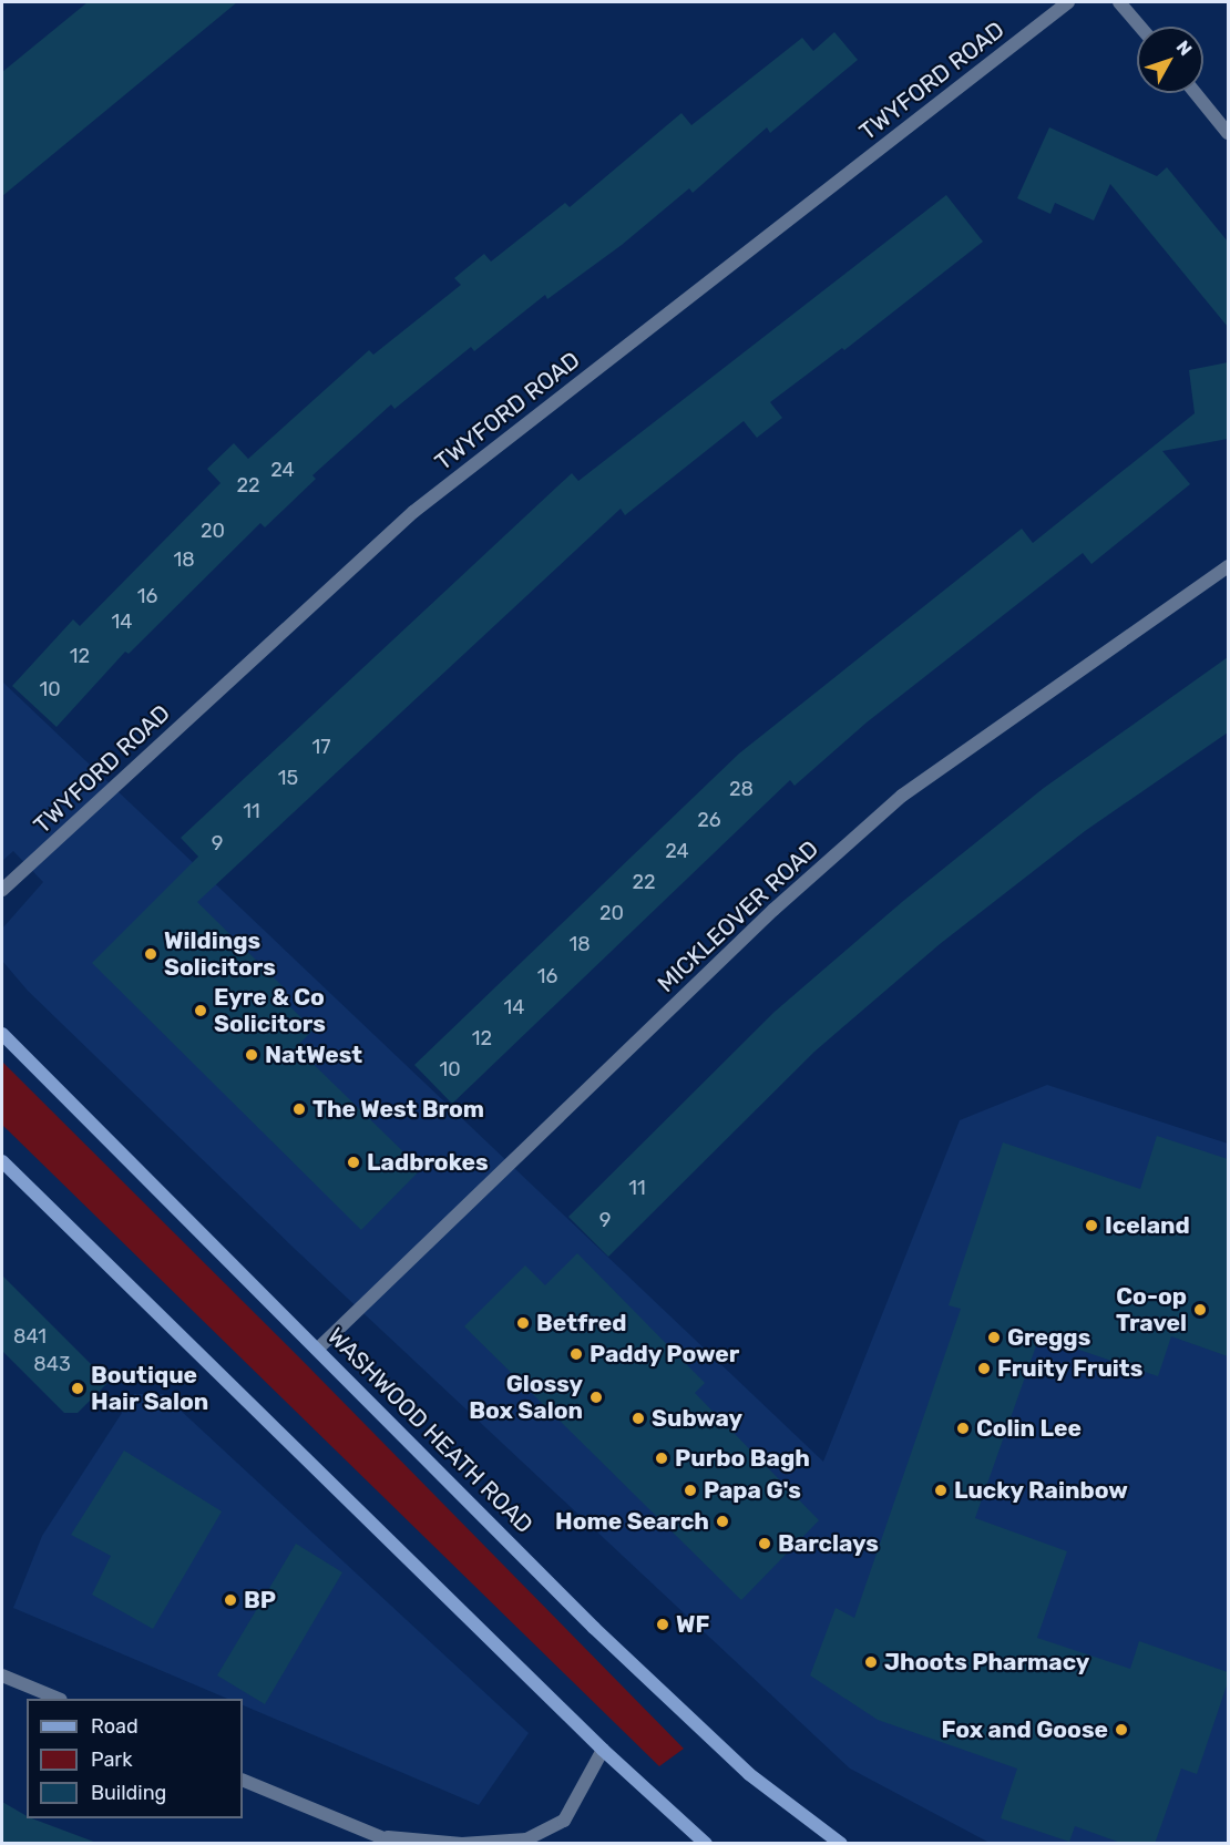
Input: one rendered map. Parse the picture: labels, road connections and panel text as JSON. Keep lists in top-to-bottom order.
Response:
{
  "streets": {
    "main road": ["WASHWOOD HEATH ROAD"],
    "street": ["TWYFORD ROAD", "MICKLEOVER ROAD"]
  },
  "crossings": [
    ["MICKLEOVER ROAD", "WASHWOOD HEATH ROAD"]
  ],
  "places": [
    "Wildings Solicitors",
    "Eyre & Co Solicitors",
    "NatWest",
    "The West Brom",
    "Ladbrokes",
    "Iceland",
    "Co-op Travel",
    "Betfred",
    "Greggs",
    "Paddy Power",
    "Fruity Fruits",
    "Boutique Hair Salon",
    "Glossy Box Salon",
    "Subway",
    "Colin Lee",
    "Purbo Bagh",
    "Papa G's",
    "Lucky Rainbow",
    "Home Search",
    "Barclays",
    "BP",
    "WF",
    "Jhoots Pharmacy",
    "Fox and Goose"
  ],
  "house_numbers": [
    "24",
    "22",
    "20",
    "18",
    "16",
    "14",
    "12",
    "10",
    "17",
    "15",
    "28",
    "11",
    "26",
    "9",
    "24",
    "22",
    "20",
    "18",
    "16",
    "14",
    "12",
    "10",
    "11",
    "9",
    "841",
    "843"
  ],
  "legend": ["Road", "Park", "Building"],
  "north": "top right"
}
